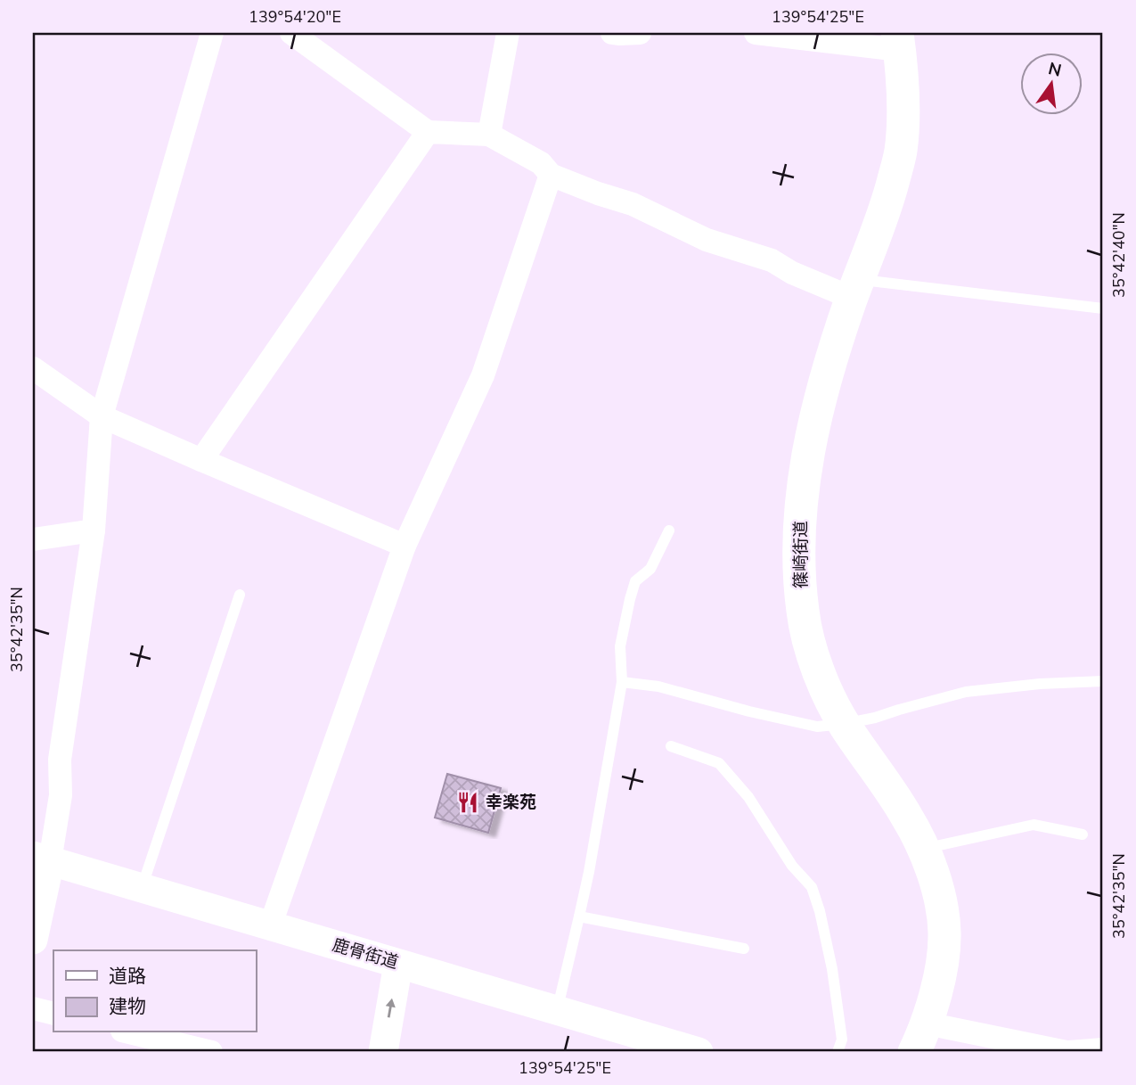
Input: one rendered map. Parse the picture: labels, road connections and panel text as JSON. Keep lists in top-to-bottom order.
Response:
{
  "streets": {
    "main road": ["篠崎街道"],
    "street": ["鹿骨街道"]
  },
  "places": {
    "restaurant": ["幸楽苑"]
  },
  "legend": ["道路", "建物"],
  "north": "top",
  "coordinates": [
    "139°54'20\"E",
    "139°54'25\"E",
    "35°42'40\"N",
    "35°42'35\"N"
  ]
}
